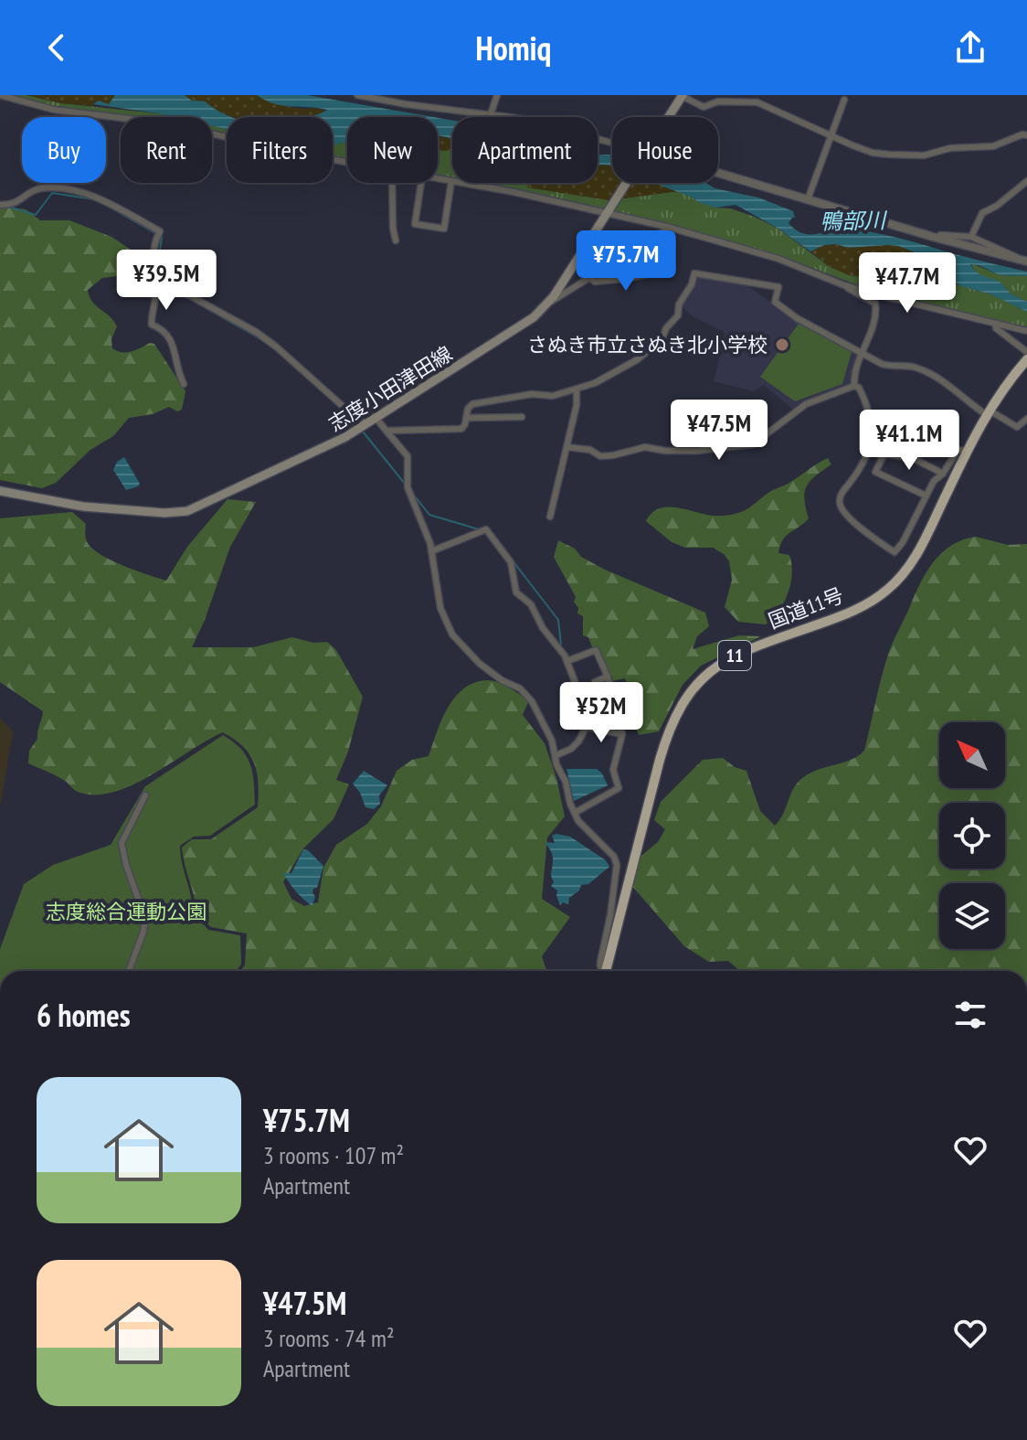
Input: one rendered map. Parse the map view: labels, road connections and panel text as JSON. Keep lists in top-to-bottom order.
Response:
{
  "streets": {
    "highway": ["国道11号", "11"],
    "main road": ["志度小田津田線"]
  },
  "water": ["鴨部川"],
  "parks": ["志度総合運動公園"],
  "places": ["さぬき市立さぬき北小学校"],
  "north": "top left",
  "page": {
    "header": "Homiq",
    "chip": [
      "Buy",
      "Rent",
      "Filters",
      "New",
      "Apartment",
      "House"
    ],
    "price": [
      "¥75.7M",
      "¥39.5M",
      "¥47.7M",
      "¥47.5M",
      "¥41.1M",
      "¥52M"
    ],
    "heading": "6 homes",
    "list": [
      {
        "name": "¥75.7M",
        "note": "3 rooms · 107 m² · Apartment"
      },
      {
        "name": "¥47.5M",
        "note": "3 rooms · 74 m² · Apartment"
      }
    ]
  }
}
